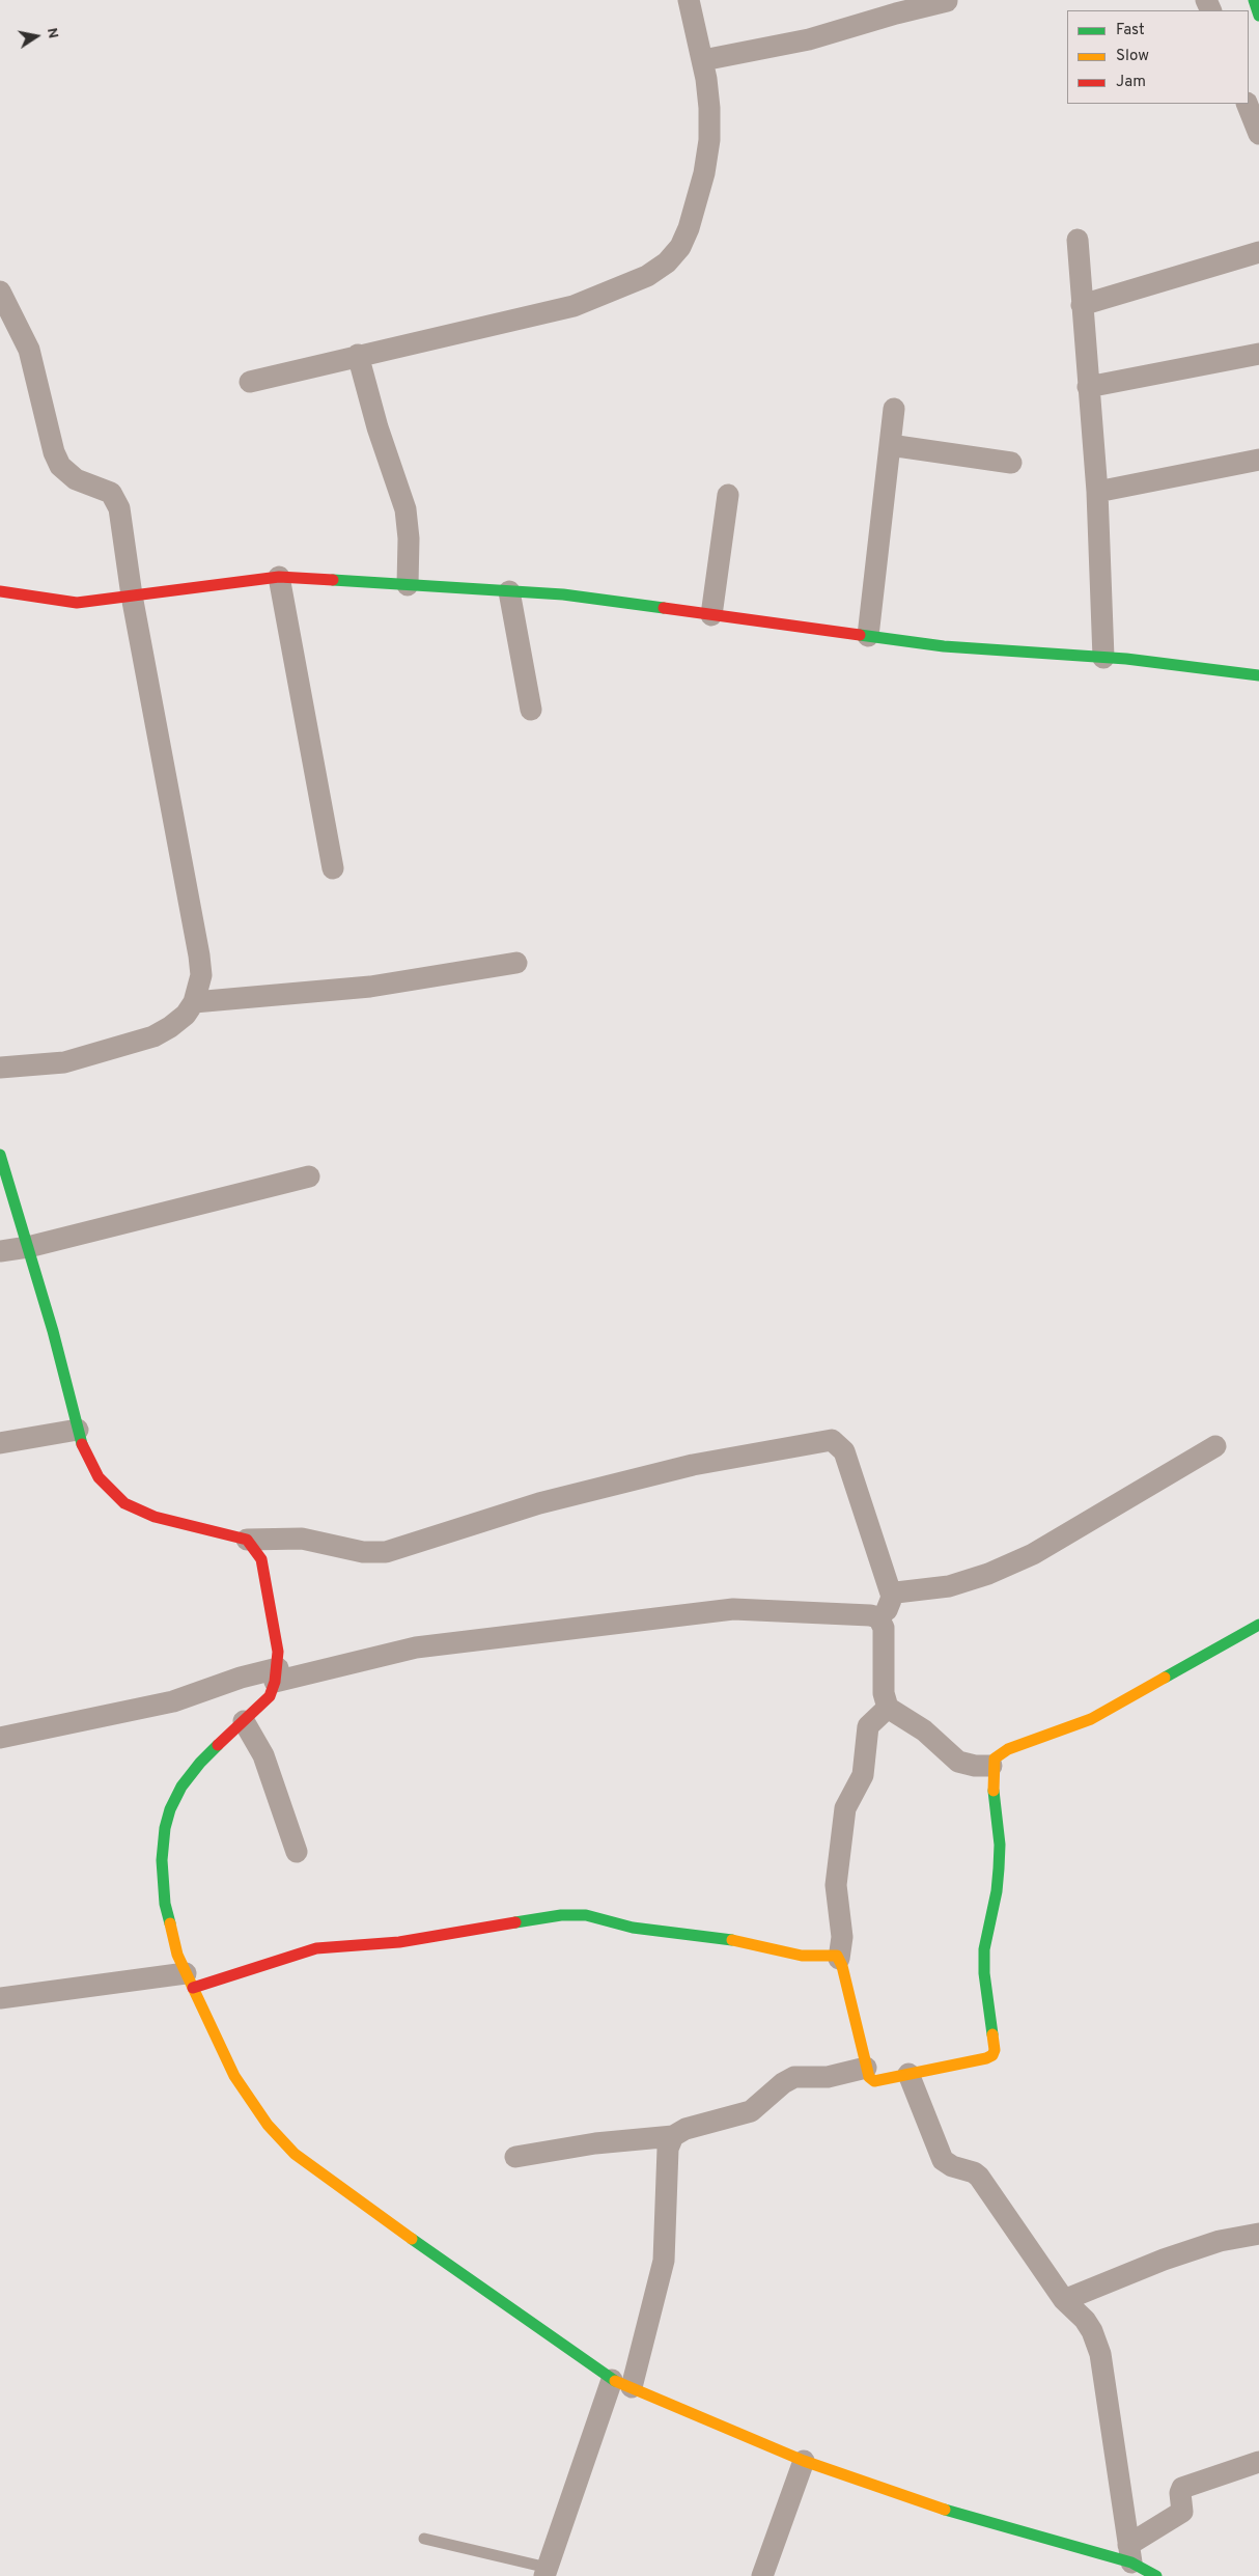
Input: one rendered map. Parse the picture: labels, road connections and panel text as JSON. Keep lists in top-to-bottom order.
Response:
{
  "legend": ["Fast", "Slow", "Jam"],
  "north": "right"
}
